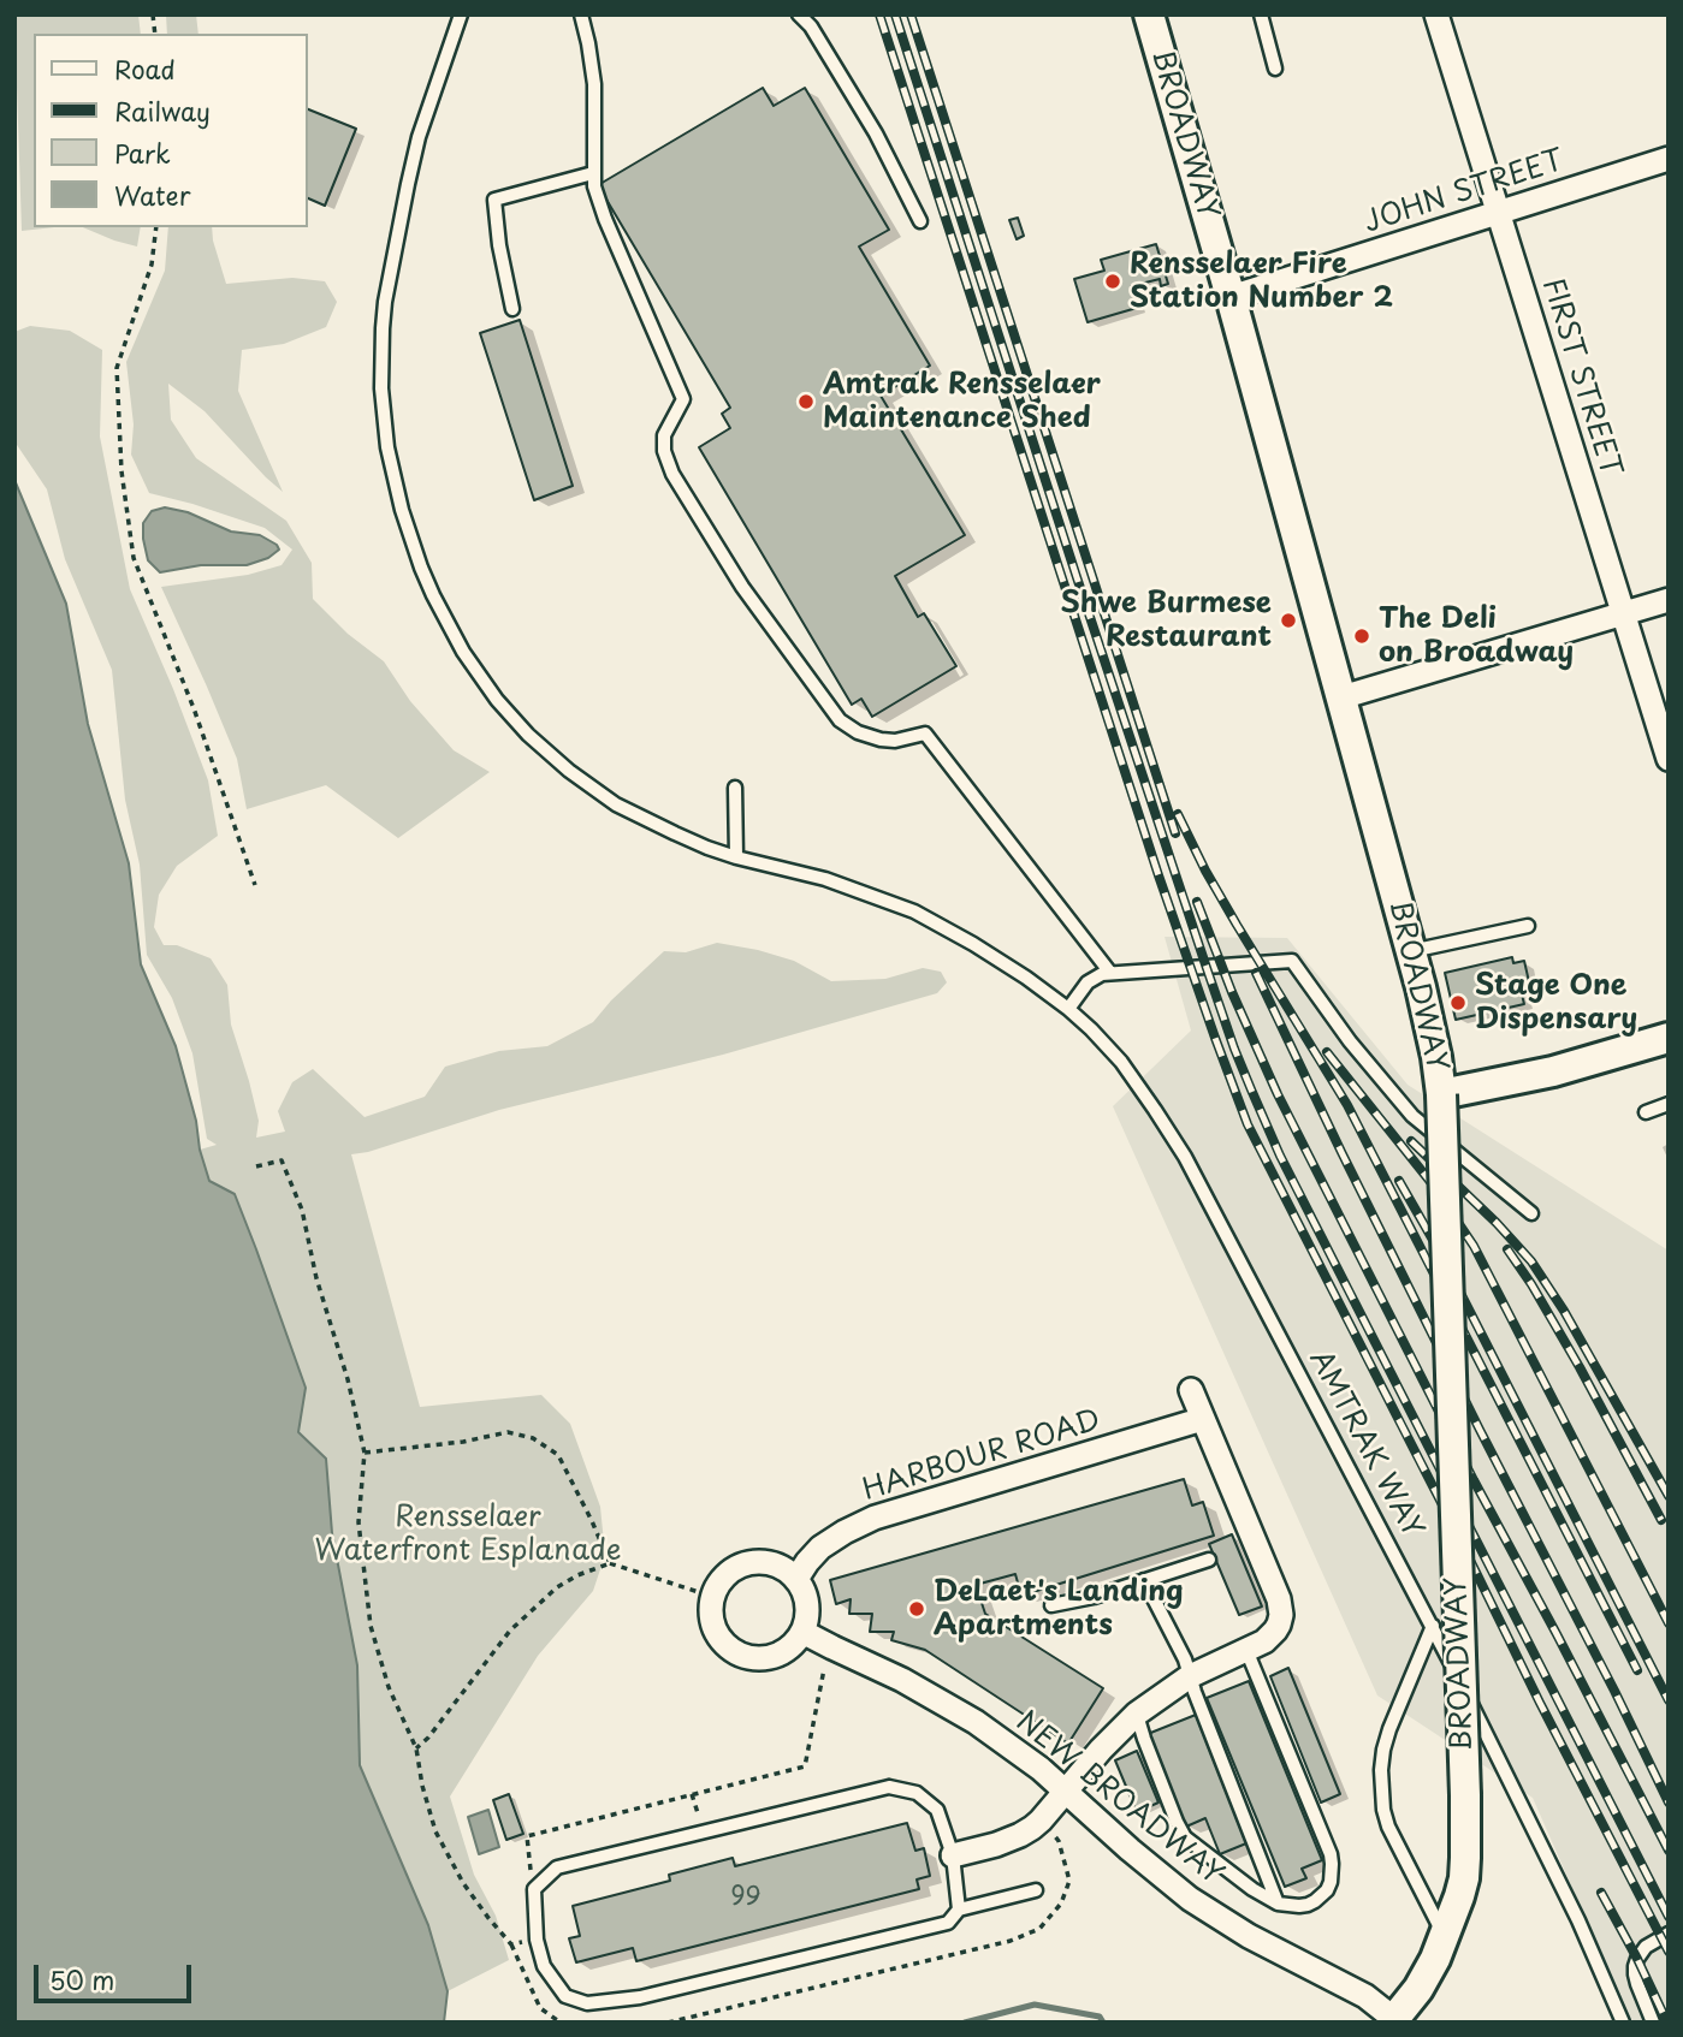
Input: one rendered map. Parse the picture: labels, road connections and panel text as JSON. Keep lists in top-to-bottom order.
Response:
{
  "streets": {
    "street": [
      "BROADWAY",
      "JOHN STREET",
      "FIRST STREET",
      "HARBOUR ROAD",
      "NEW BROADWAY"
    ],
    "lane": ["AMTRAK WAY"]
  },
  "crossings": [
    ["BROADWAY", "JOHN STREET"],
    ["BROADWAY", "NEW BROADWAY"],
    ["JOHN STREET", "FIRST STREET"],
    ["HARBOUR ROAD", "NEW BROADWAY"]
  ],
  "parks": ["Rensselaer Waterfront Esplanade"],
  "places": [
    "Rensselaer Fire Station Number 2",
    "Amtrak Rensselaer Maintenance Shed",
    "Shwe Burmese Restaurant",
    "The Deli on Broadway",
    "Stage One Dispensary",
    "DeLaet's Landing Apartments"
  ],
  "house_numbers": ["99"],
  "legend": [
    "Road",
    "Railway",
    "Park",
    "Water"
  ],
  "scale_bar": "50 m"
}
